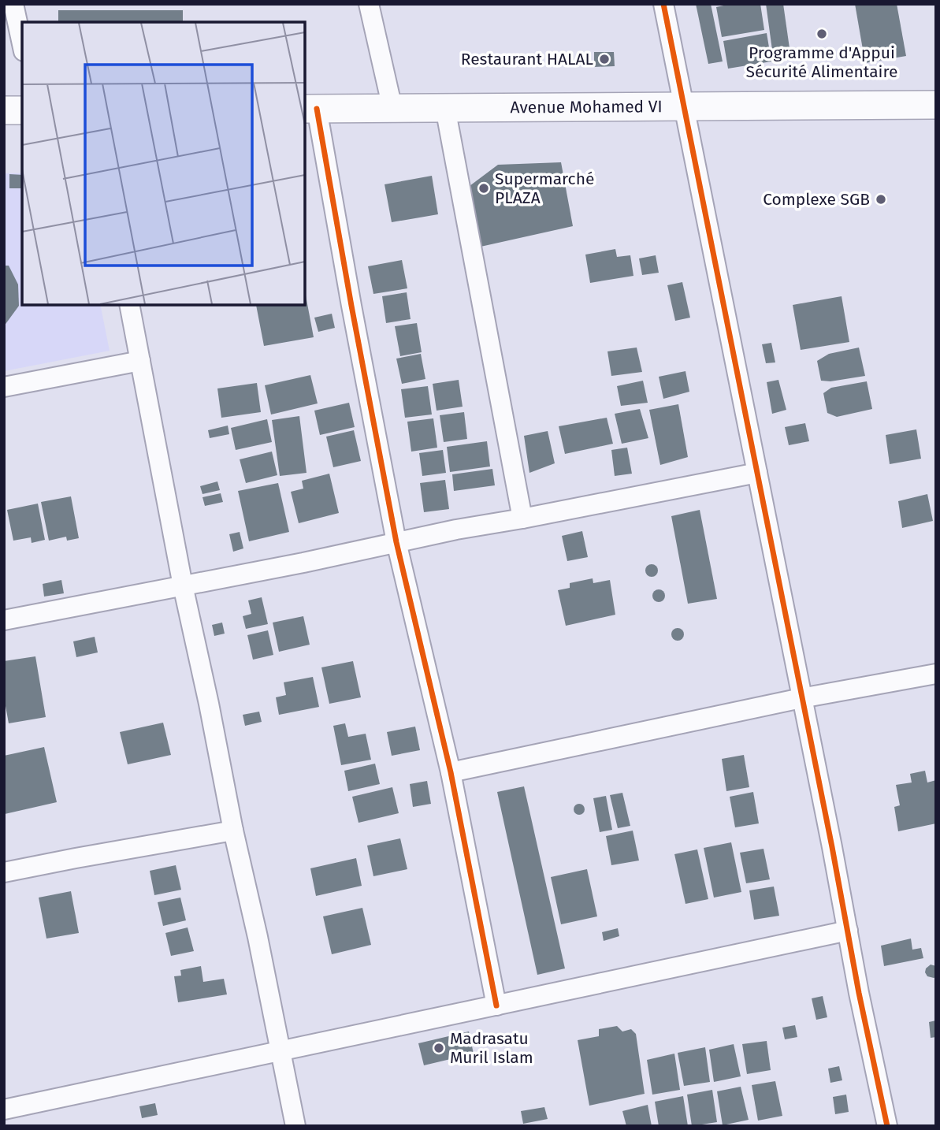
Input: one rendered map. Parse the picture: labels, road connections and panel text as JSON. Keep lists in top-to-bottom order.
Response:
{
  "streets": {
    "street": ["Avenue Mohamed VI"]
  },
  "places": [
    "Programme d'Appui Sécurité Alimentaire",
    "Restaurant HALAL",
    "Supermarché PLAZA",
    "Complexe SGB",
    "Madrasatu Muril Islam"
  ]
}
